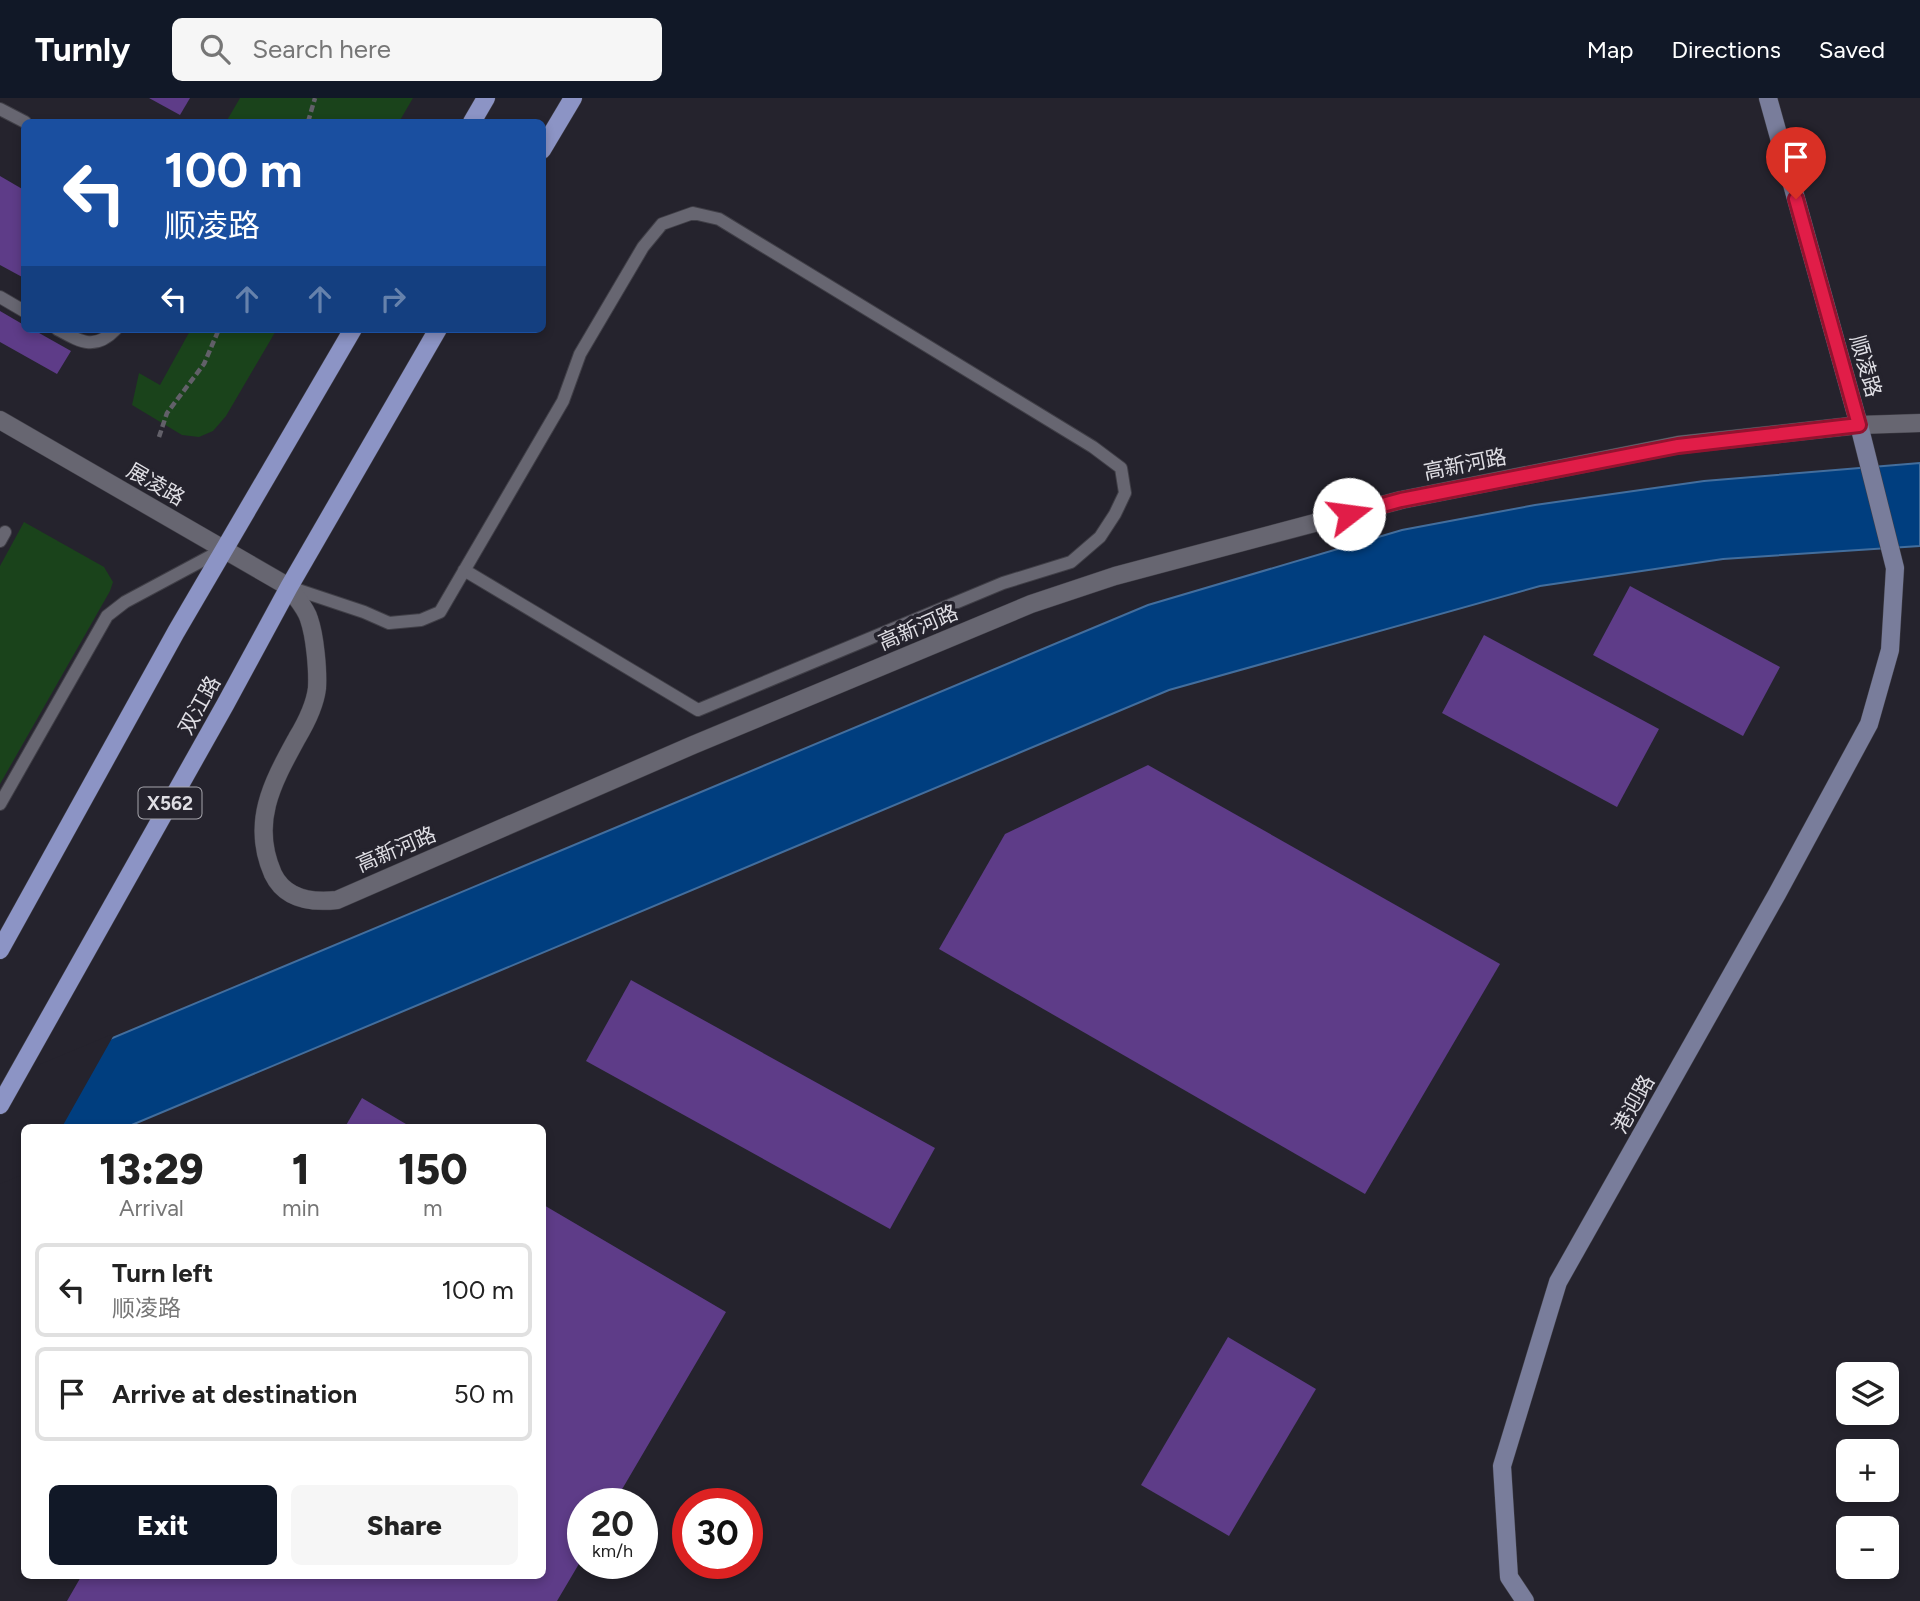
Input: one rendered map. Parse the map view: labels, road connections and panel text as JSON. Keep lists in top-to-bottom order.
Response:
{
  "streets": {
    "main road": ["双江路", "X562"],
    "street": [
      "顺凌路",
      "高新河路",
      "展凌路",
      "港迎路"
    ]
  },
  "crossings": [
    ["顺凌路", "高新河路"],
    ["顺凌路", "港迎路"],
    ["高新河路", "展凌路"],
    ["高新河路", "双江路"],
    ["展凌路", "双江路"]
  ],
  "page": {
    "header": "Turnly",
    "search": "Search here",
    "nav": ["Map", "Directions", "Saved"],
    "turn": ["100 m", "顺凌路"],
    "eta": [
      "13:29",
      "Arrival",
      "1",
      "min",
      "150",
      "m"
    ],
    "list": [
      {
        "name": "Turn left",
        "note": "顺凌路",
        "value": "100 m"
      },
      {
        "name": "Arrive at destination",
        "value": "50 m"
      }
    ],
    "map_buttons": ["+", "−"],
    "buttons": ["Exit", "Share"],
    "speed": "20 km/h",
    "limit": "30"
  }
}
